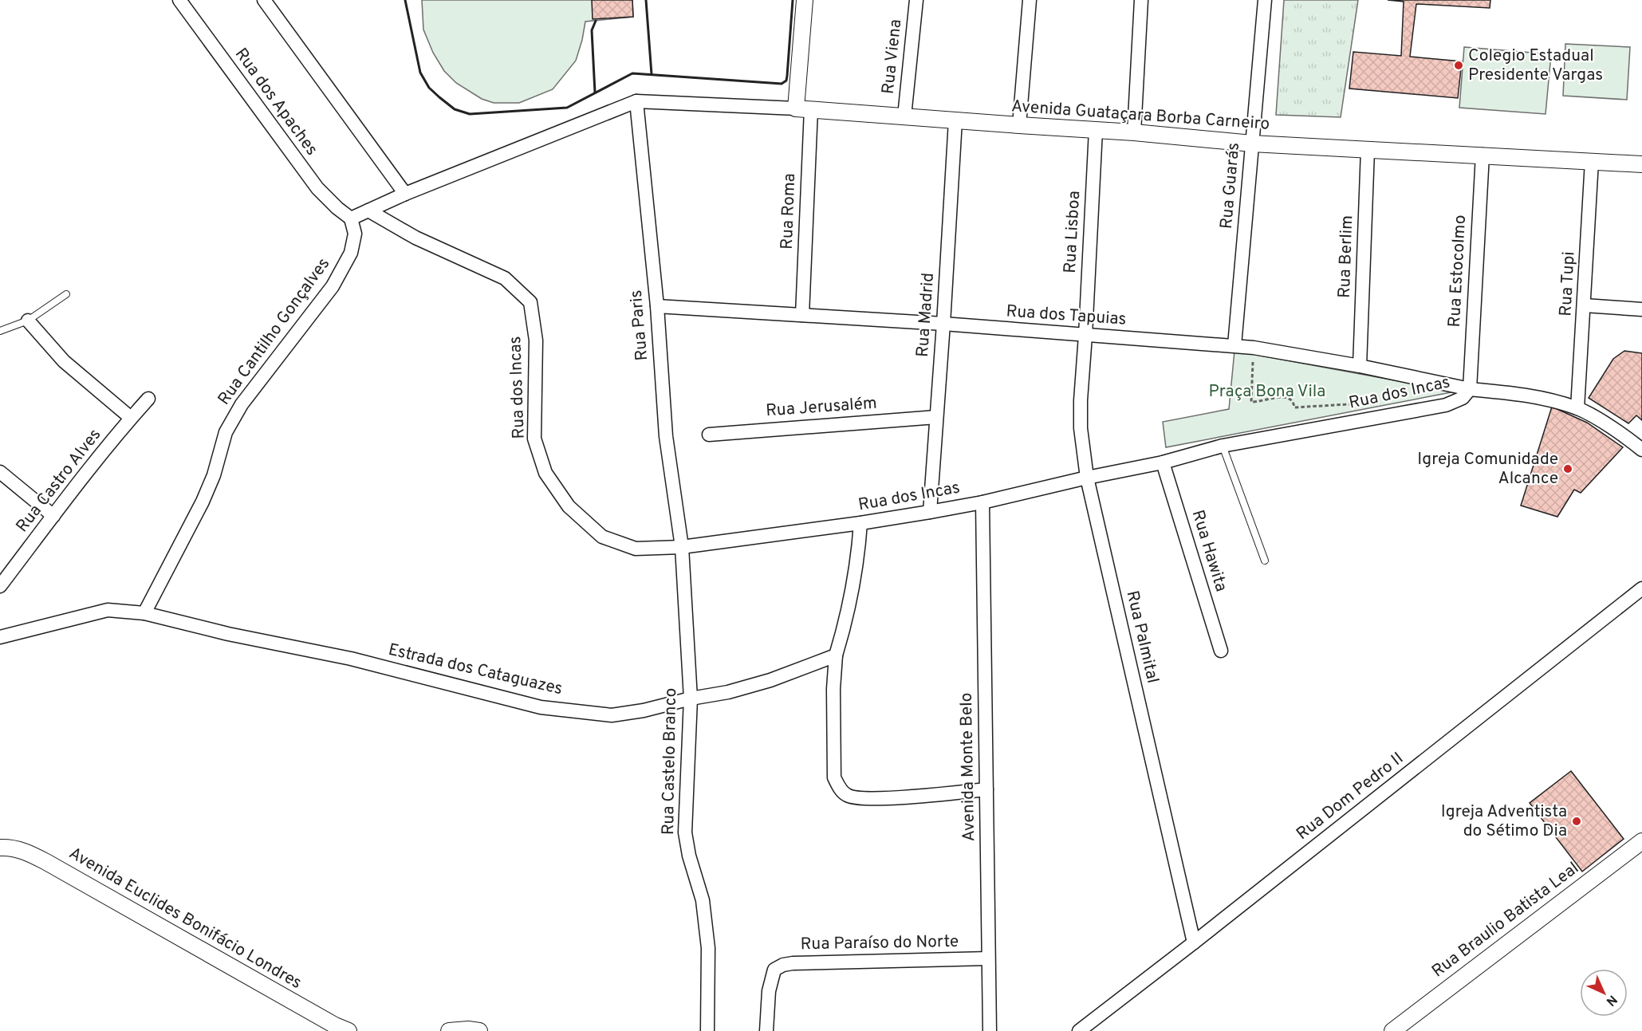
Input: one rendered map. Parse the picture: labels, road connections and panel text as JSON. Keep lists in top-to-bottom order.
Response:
{
  "streets": {
    "street": [
      "Rua Viena",
      "Rua dos Apaches",
      "Avenida Guataçara Borba Carneiro",
      "Rua Guarás",
      "Rua Roma",
      "Rua Lisboa",
      "Rua Berlim",
      "Rua Estocolmo",
      "Rua Tupi",
      "Rua Madrid",
      "Rua dos Tapuias",
      "Rua Paris",
      "Rua Cantilho Gonçalves",
      "Rua dos Incas",
      "Rua Jerusalém",
      "Rua Castro Alves",
      "Rua Hawita",
      "Rua Palmital",
      "Estrada dos Cataguazes",
      "Rua Castelo Branco",
      "Avenida Monte Belo",
      "Rua Dom Pedro II",
      "Avenida Euclides Bonifácio Londres",
      "Rua Braulio Batista Leal",
      "Rua Paraíso do Norte"
    ]
  },
  "crossings": [
    ["Rua Viena", "Avenida Guataçara Borba Carneiro"],
    ["Rua dos Apaches", "Rua Cantilho Gonçalves"],
    ["Avenida Guataçara Borba Carneiro", "Rua Guarás"],
    ["Avenida Guataçara Borba Carneiro", "Rua Roma"],
    ["Avenida Guataçara Borba Carneiro", "Rua Lisboa"],
    ["Avenida Guataçara Borba Carneiro", "Rua Berlim"],
    ["Avenida Guataçara Borba Carneiro", "Rua Estocolmo"],
    ["Avenida Guataçara Borba Carneiro", "Rua Tupi"],
    ["Avenida Guataçara Borba Carneiro", "Rua Madrid"],
    ["Avenida Guataçara Borba Carneiro", "Rua Paris"],
    ["Rua Guarás", "Rua dos Tapuias"],
    ["Rua Roma", "Rua dos Tapuias"],
    ["Rua Lisboa", "Rua dos Tapuias"],
    ["Rua Lisboa", "Rua Palmital"],
    ["Rua Berlim", "Rua dos Tapuias"],
    ["Rua Estocolmo", "Rua dos Tapuias"],
    ["Rua Estocolmo", "Rua dos Incas"],
    ["Rua Tupi", "Rua dos Incas"],
    ["Rua Madrid", "Rua dos Tapuias"],
    ["Rua Madrid", "Rua dos Incas"],
    ["Rua Madrid", "Rua Jerusalém"],
    ["Rua dos Tapuias", "Rua Paris"],
    ["Rua dos Tapuias", "Rua dos Incas"],
    ["Rua dos Tapuias", "Rua Palmital"],
    ["Rua Paris", "Rua dos Incas"],
    ["Rua Paris", "Rua Castelo Branco"],
    ["Rua Cantilho Gonçalves", "Estrada dos Cataguazes"],
    ["Rua dos Incas", "Rua Hawita"],
    ["Rua dos Incas", "Rua Palmital"],
    ["Rua dos Incas", "Rua Castelo Branco"],
    ["Rua dos Incas", "Avenida Monte Belo"],
    ["Rua Palmital", "Rua Dom Pedro II"],
    ["Estrada dos Cataguazes", "Rua Castelo Branco"],
    ["Avenida Monte Belo", "Rua Paraíso do Norte"]
  ],
  "parks": ["Praça Bona Vila"],
  "places": ["Colegio Estadual Presidente Vargas", "Igreja Comunidade Alcance", "Igreja Adventista do Sétimo Dia"],
  "north": "bottom right"
}
